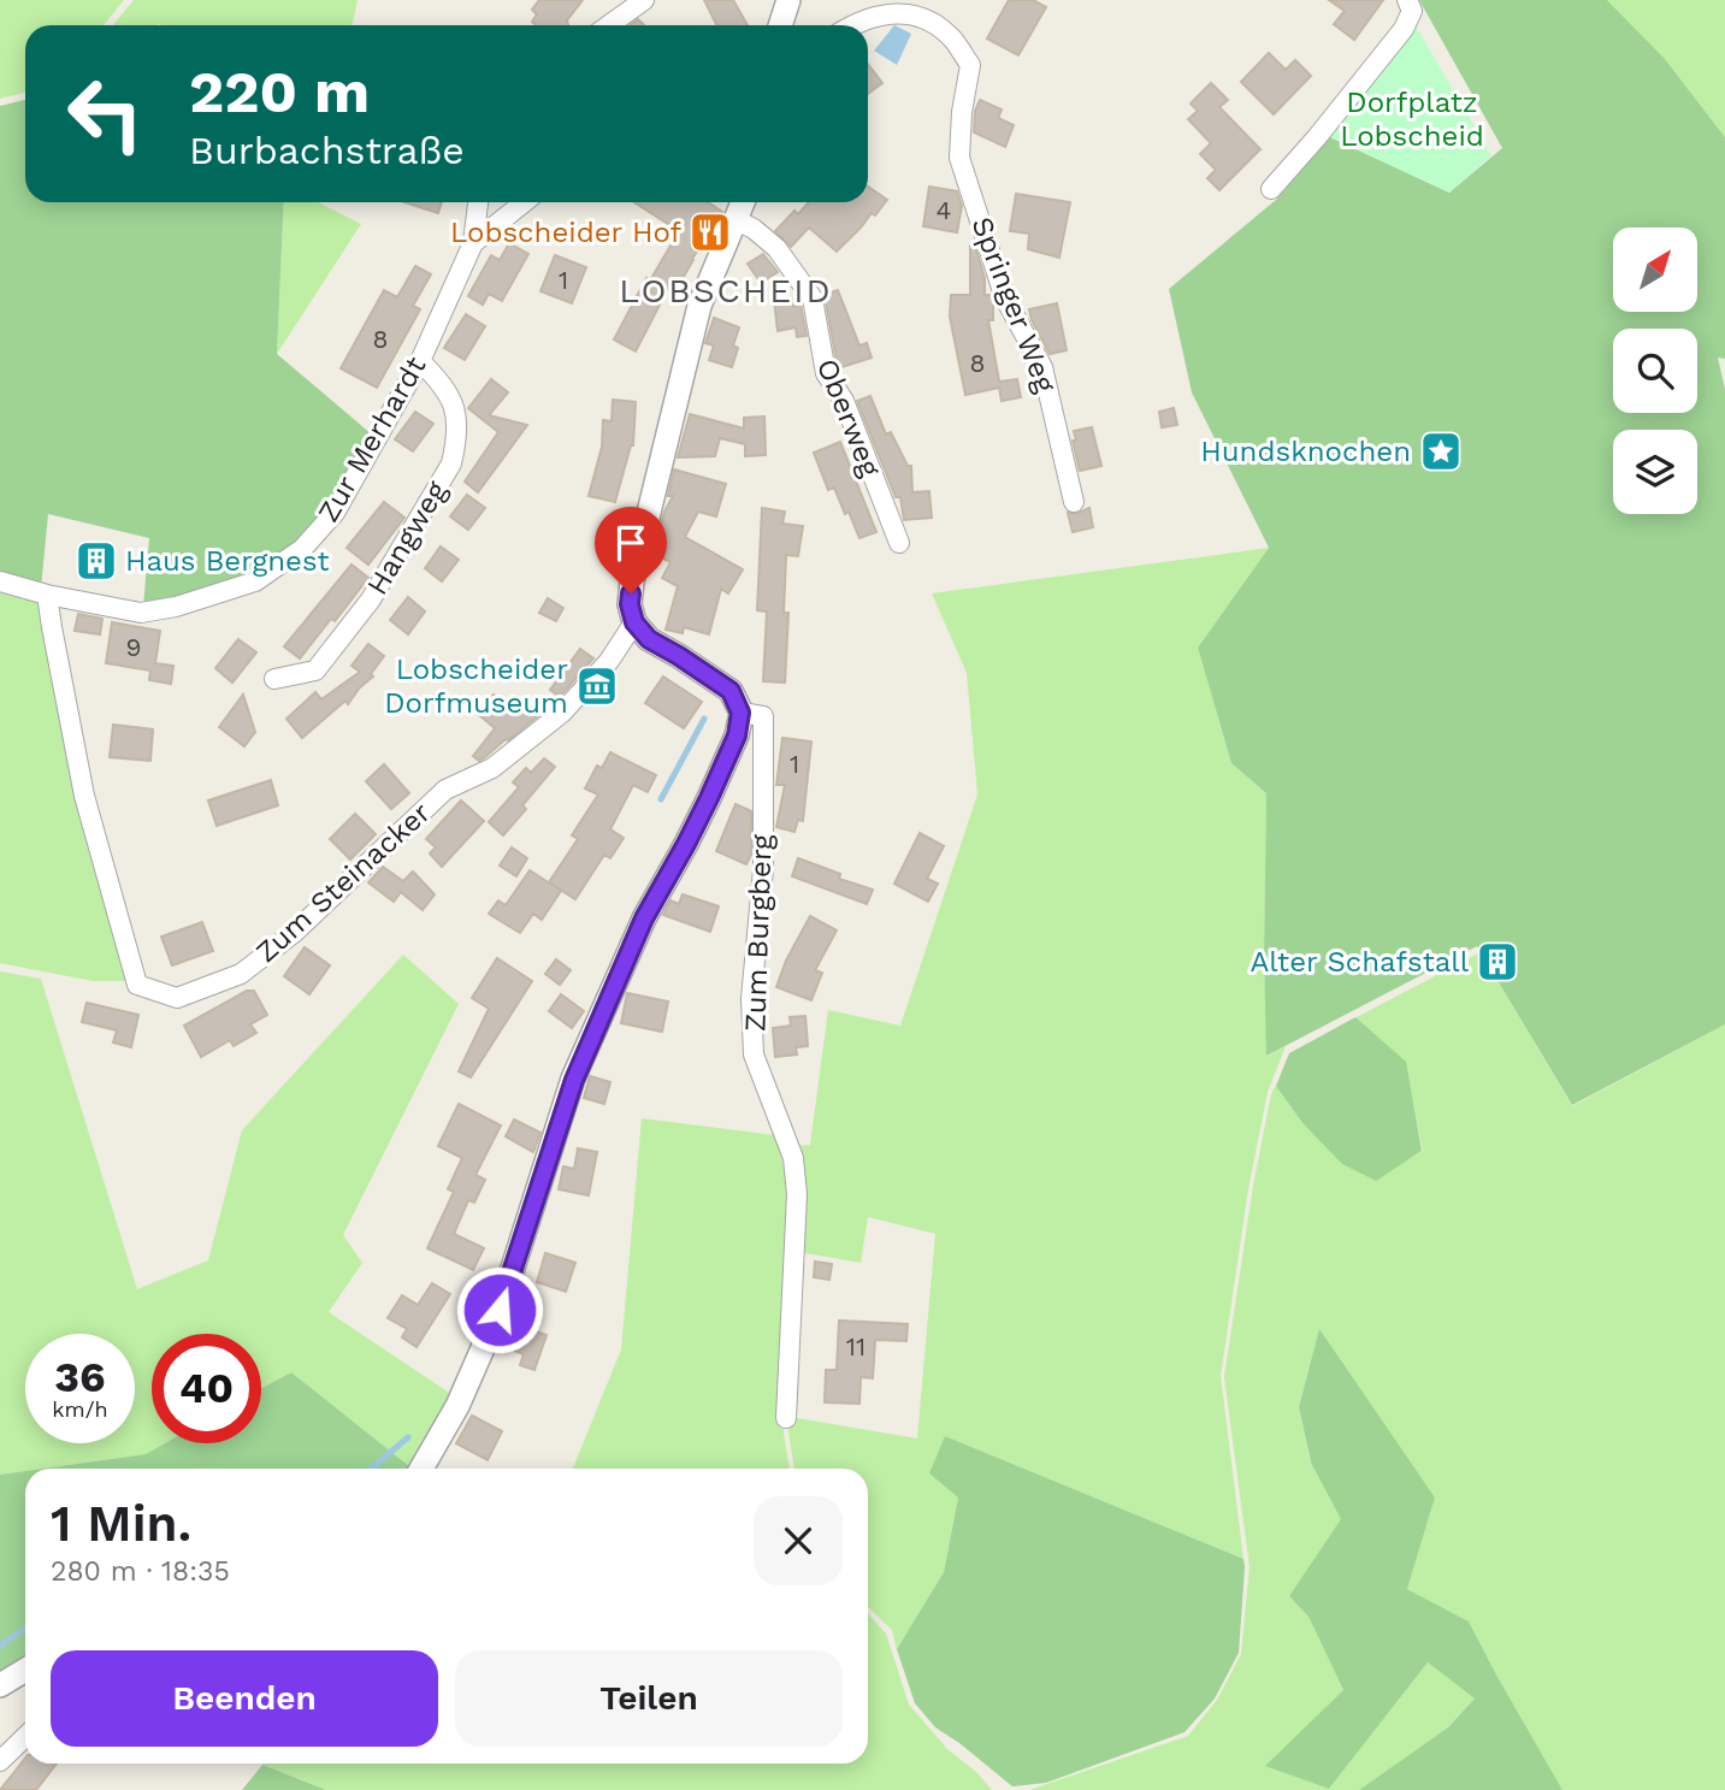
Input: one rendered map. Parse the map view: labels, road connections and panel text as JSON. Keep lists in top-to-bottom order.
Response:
{
  "streets": {
    "street": [
      "Springer Weg",
      "Oberweg",
      "Zur Merhardt",
      "Hangweg",
      "Zum Steinacker",
      "Zum Burgberg"
    ]
  },
  "crossings": [
    ["Zur Merhardt", "Hangweg"],
    ["Zur Merhardt", "Zum Steinacker"]
  ],
  "districts": ["LOBSCHEID"],
  "parks": ["Dorfplatz Lobscheid"],
  "places": {
    "restaurant": ["Lobscheider Hof"],
    "place": ["Hundsknochen"],
    "building": ["Haus Bergnest", "Alter Schafstall"],
    "museum": ["Lobscheider Dorfmuseum"]
  },
  "house_numbers": [
    "4",
    "1",
    "8",
    "8",
    "9",
    "1",
    "11"
  ],
  "north": "top right",
  "page": {
    "turn": ["220 m", "Burbachstraße"],
    "speed": "36 km/h",
    "limit": "40",
    "heading": ["1 Min.", "280 m · 18:35"],
    "buttons": ["Beenden", "Teilen"]
  }
}
